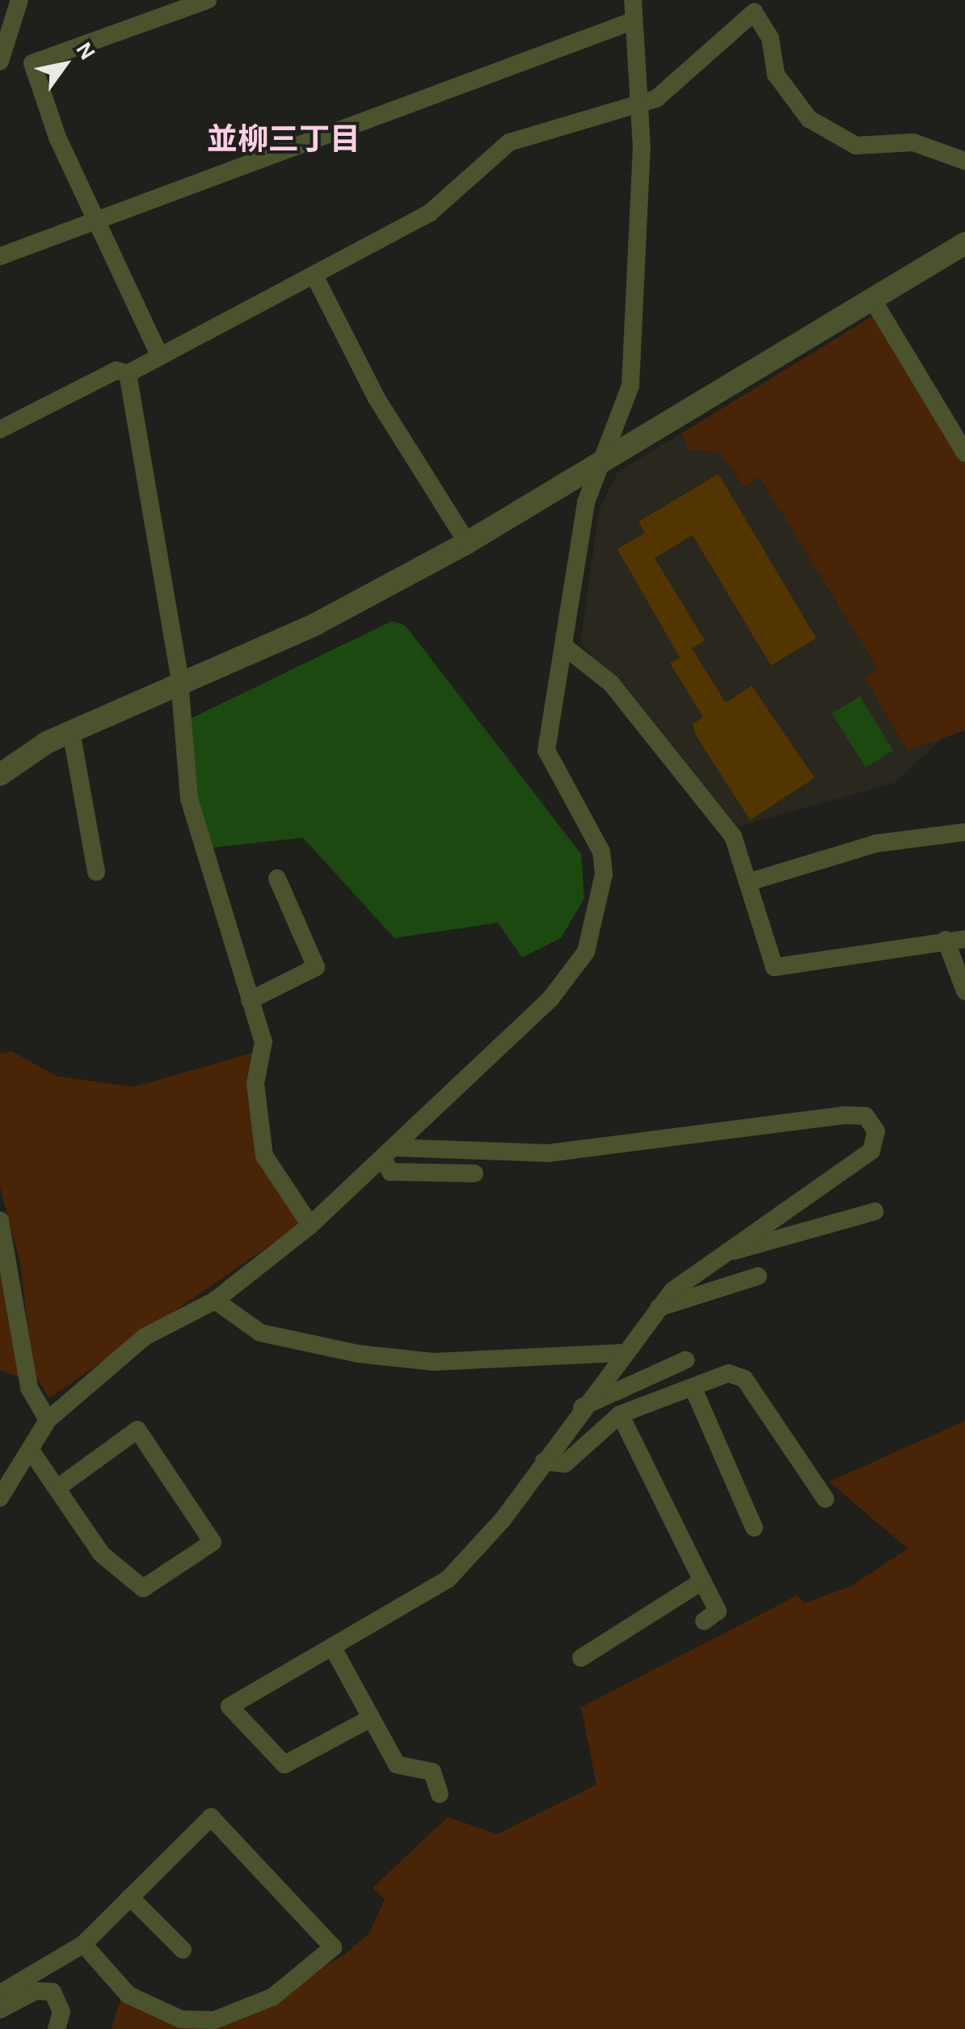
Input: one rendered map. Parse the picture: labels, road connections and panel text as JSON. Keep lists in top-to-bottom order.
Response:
{
  "districts": ["並柳三丁目"],
  "north": "top right"
}
